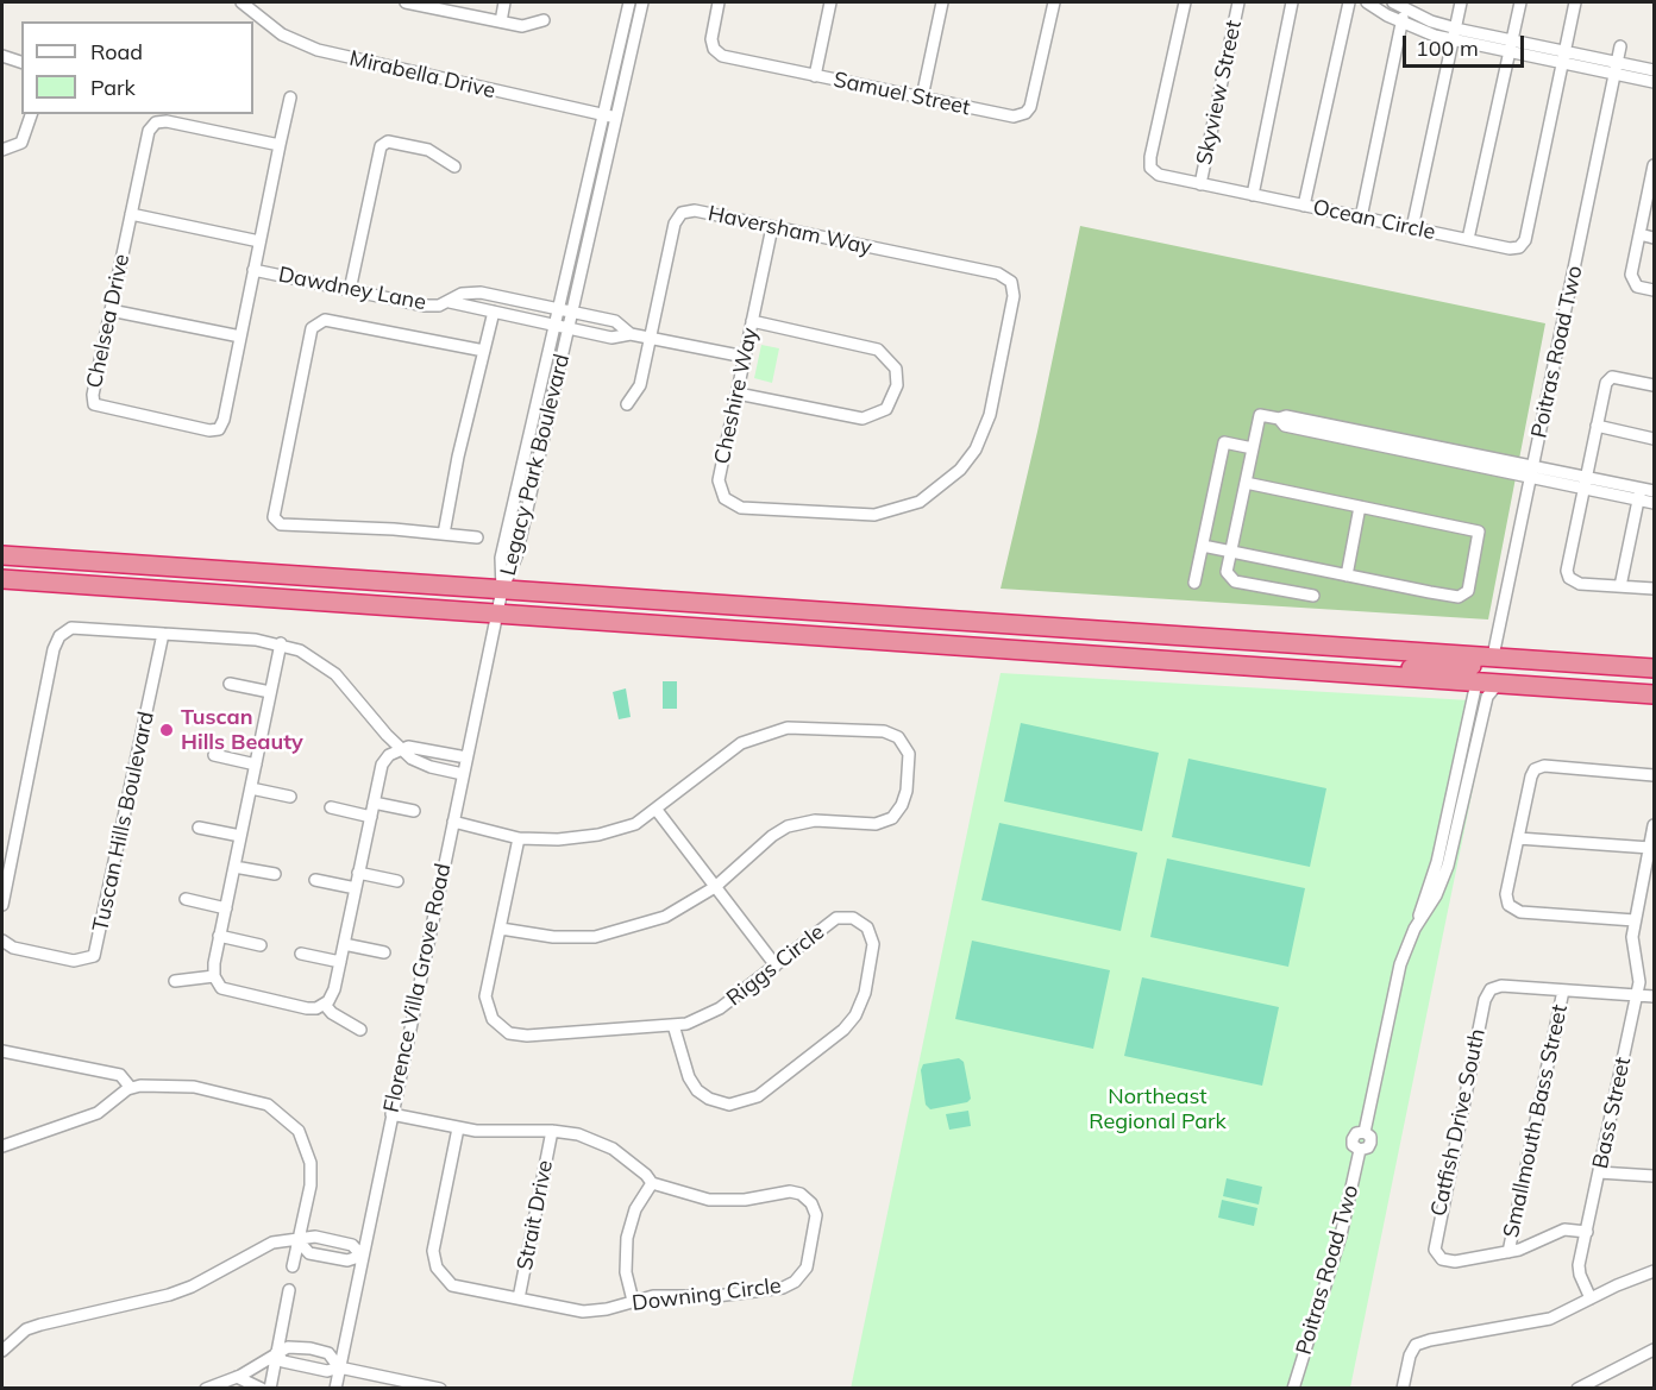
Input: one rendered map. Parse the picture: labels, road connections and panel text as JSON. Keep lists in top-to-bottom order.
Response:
{
  "streets": {
    "street": [
      "Mirabella Drive",
      "Skyview Street",
      "Samuel Street",
      "Ocean Circle",
      "Haversham Way",
      "Dawdney Lane",
      "Chelsea Drive",
      "Poitras Road Two",
      "Cheshire Way",
      "Legacy Park Boulevard",
      "Tuscan Hills Boulevard",
      "Riggs Circle",
      "Florence Villa Grove Road",
      "Bass Street",
      "Smallmouth Bass Street",
      "Catfish Drive South",
      "Strait Drive",
      "Downing Circle"
    ]
  },
  "crossings": [
    ["Mirabella Drive", "Legacy Park Boulevard"],
    ["Skyview Street", "Ocean Circle"],
    ["Haversham Way", "Cheshire Way"],
    ["Dawdney Lane", "Chelsea Drive"],
    ["Dawdney Lane", "Legacy Park Boulevard"],
    ["Legacy Park Boulevard", "Florence Villa Grove Road"],
    ["Florence Villa Grove Road", "Downing Circle"],
    ["Smallmouth Bass Street", "Catfish Drive South"],
    ["Strait Drive", "Downing Circle"]
  ],
  "parks": ["Northeast Regional Park"],
  "places": ["Tuscan Hills Beauty"],
  "legend": ["Road", "Park"],
  "scale_bar": "100 m"
}
